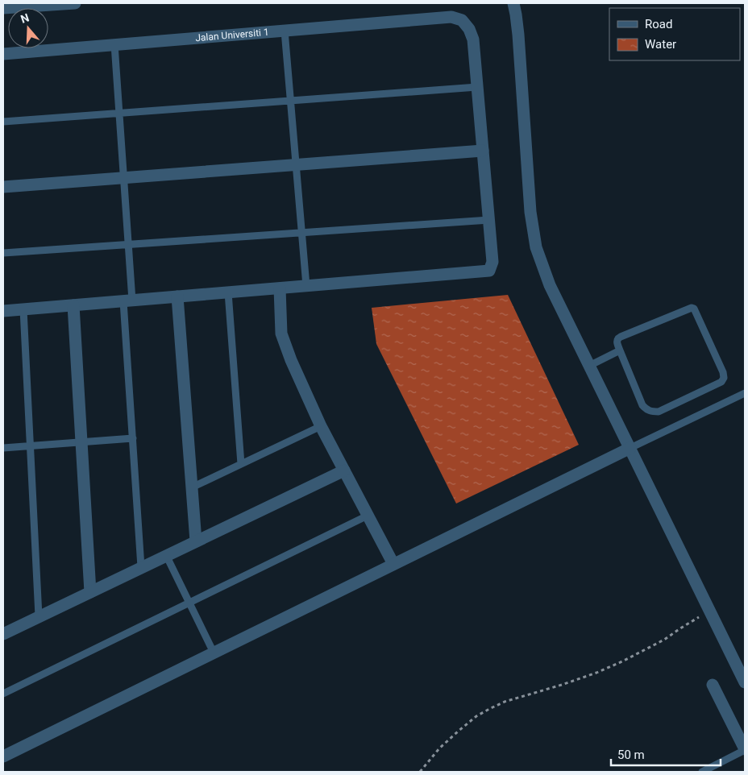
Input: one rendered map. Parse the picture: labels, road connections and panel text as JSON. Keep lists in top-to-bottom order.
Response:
{
  "streets": {
    "street": ["Jalan Universiti 1"]
  },
  "legend": ["Road", "Water"],
  "scale_bar": "50 m",
  "north": "top"
}
